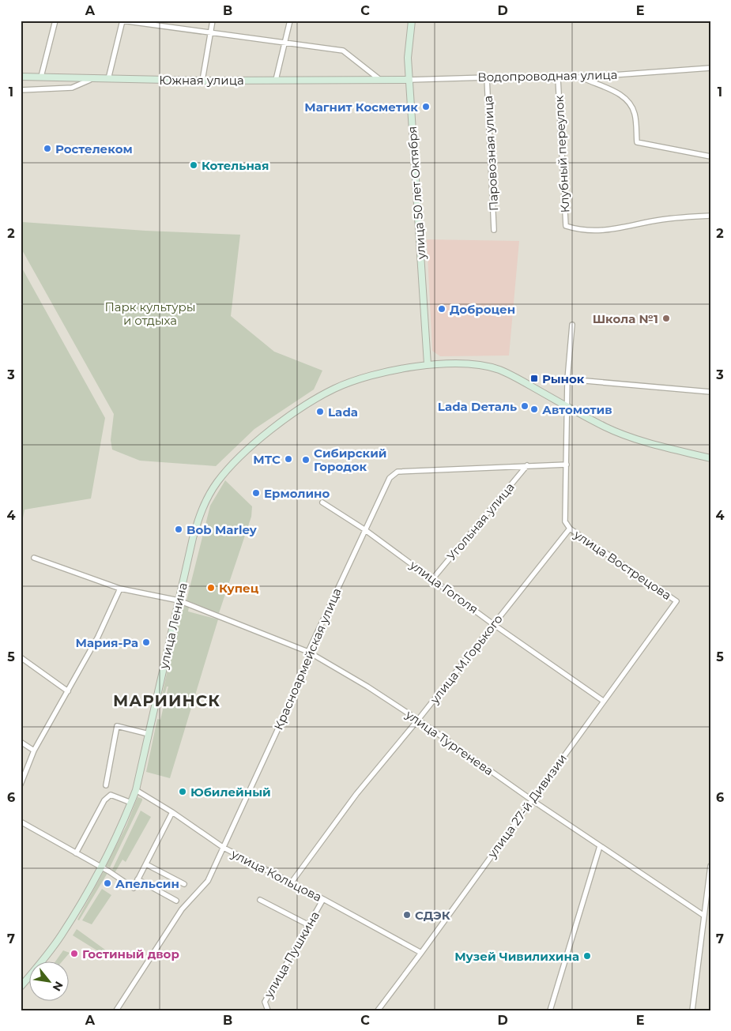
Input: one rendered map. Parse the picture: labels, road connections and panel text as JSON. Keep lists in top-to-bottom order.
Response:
{
  "streets": {
    "main road": ["Южная улица", "улица 50 лет Октября", "улица Ленина"],
    "street": [
      "Водопроводная улица",
      "Паровозная улица",
      "Клубный переулок",
      "Угольная улица",
      "улица Вострецова",
      "улица Гоголя",
      "Красноармейская улица",
      "улица М.Горького",
      "улица Тургенева",
      "улица 27-й Дивизии",
      "улица Кольцова",
      "улица Пушкина"
    ]
  },
  "crossings": [
    ["Водопроводная улица", "Южная улица"],
    ["Водопроводная улица", "Паровозная улица"],
    ["Водопроводная улица", "Клубный переулок"],
    ["Водопроводная улица", "улица 50 лет Октября"],
    ["Южная улица", "улица 50 лет Октября"],
    ["улица 50 лет Октября", "улица Ленина"],
    ["Угольная улица", "улица Гоголя"],
    ["Угольная улица", "Красноармейская улица"],
    ["улица Вострецова", "улица М.Горького"],
    ["улица Вострецова", "улица 27-й Дивизии"],
    ["улица Гоголя", "Красноармейская улица"],
    ["улица Гоголя", "улица М.Горького"],
    ["улица Гоголя", "улица 27-й Дивизии"],
    ["улица Ленина", "улица Тургенева"],
    ["улица Ленина", "улица Кольцова"],
    ["Красноармейская улица", "улица Тургенева"],
    ["Красноармейская улица", "улица Кольцова"],
    ["улица М.Горького", "улица Тургенева"],
    ["улица М.Горького", "улица Кольцова"],
    ["улица Тургенева", "улица 27-й Дивизии"],
    ["улица 27-й Дивизии", "улица Кольцова"],
    ["улица Кольцова", "улица Пушкина"]
  ],
  "districts": ["МАРИИНСК"],
  "parks": ["Парк культуры и отдыха"],
  "places": {
    "other": [
      "Магнит Косметик",
      "Ростелеком",
      "Котельная",
      "Доброцен",
      "Школа №1",
      "Lada Dеталь",
      "Автомотив",
      "Lada",
      "МТС",
      "Сибирский Городок",
      "Ермолино",
      "Bob Marley",
      "Купец",
      "Мария-Ра",
      "Юбилейный",
      "Апельсин",
      "СДЭК",
      "Гостиный двор",
      "Музей Чивилихина"
    ],
    "transit": ["Рынок"]
  },
  "north": "bottom right",
  "grid": {
    "columns": [
      "A",
      "B",
      "C",
      "D",
      "E"
    ],
    "rows": [
      "1",
      "2",
      "3",
      "4",
      "5",
      "6",
      "7"
    ]
  }
}
